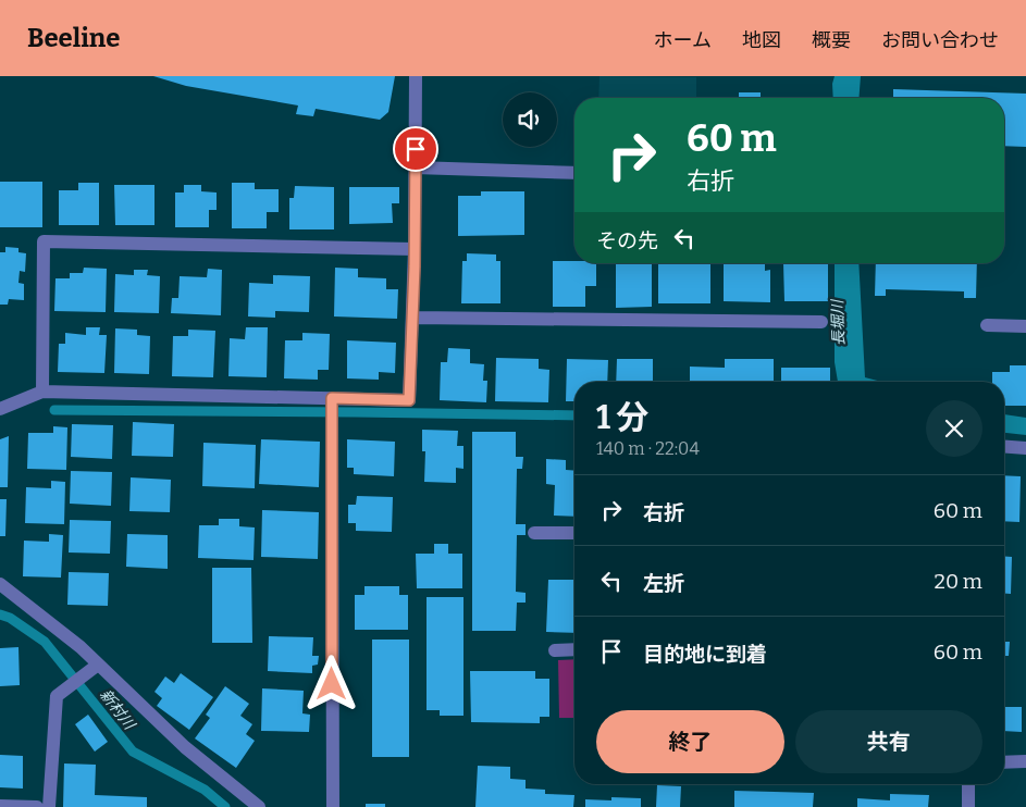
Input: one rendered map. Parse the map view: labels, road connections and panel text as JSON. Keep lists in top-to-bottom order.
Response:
{
  "water": ["長堀川", "新村川"],
  "page": {
    "header": "Beeline",
    "nav": [
      "ホーム",
      "地図",
      "概要",
      "お問い合わせ"
    ],
    "turn": ["60 m", "右折"],
    "then": "その先",
    "heading": ["1 分", "140 m · 22:04"],
    "list": [
      {
        "name": "右折",
        "value": "60 m"
      },
      {
        "name": "左折",
        "value": "20 m"
      },
      {
        "name": "目的地に到着",
        "value": "60 m"
      }
    ],
    "buttons": ["終了", "共有"]
  }
}
